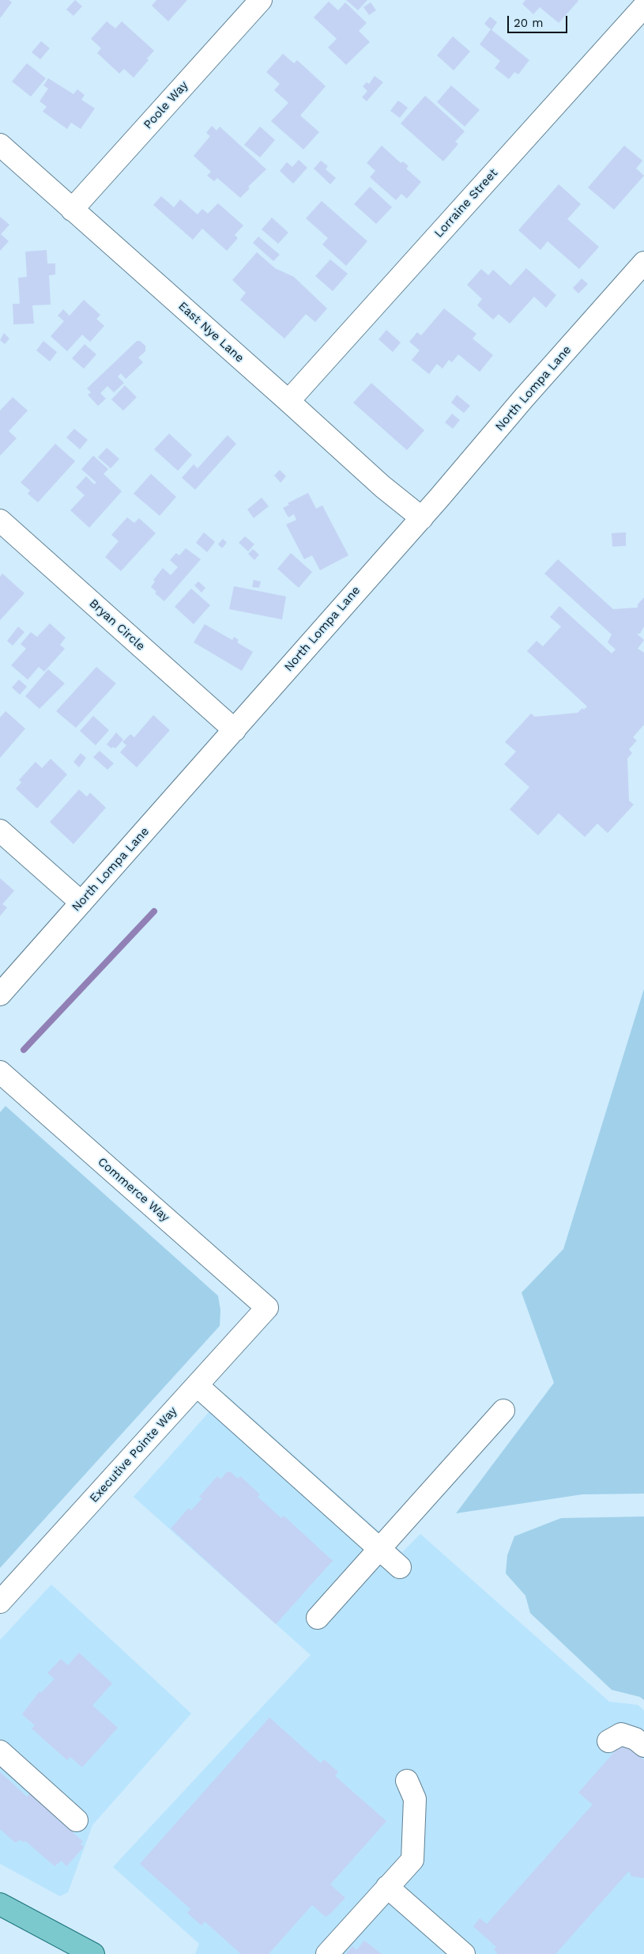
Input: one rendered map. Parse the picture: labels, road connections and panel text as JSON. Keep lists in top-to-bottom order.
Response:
{
  "streets": {
    "street": [
      "Poole Way",
      "Lorraine Street",
      "East Nye Lane",
      "North Lompa Lane",
      "Bryan Circle",
      "Commerce Way",
      "Executive Pointe Way"
    ]
  },
  "crossings": [
    ["Poole Way", "East Nye Lane"],
    ["Lorraine Street", "East Nye Lane"],
    ["East Nye Lane", "North Lompa Lane"],
    ["North Lompa Lane", "Bryan Circle"],
    ["Commerce Way", "Executive Pointe Way"]
  ],
  "scale_bar": "20 m"
}
